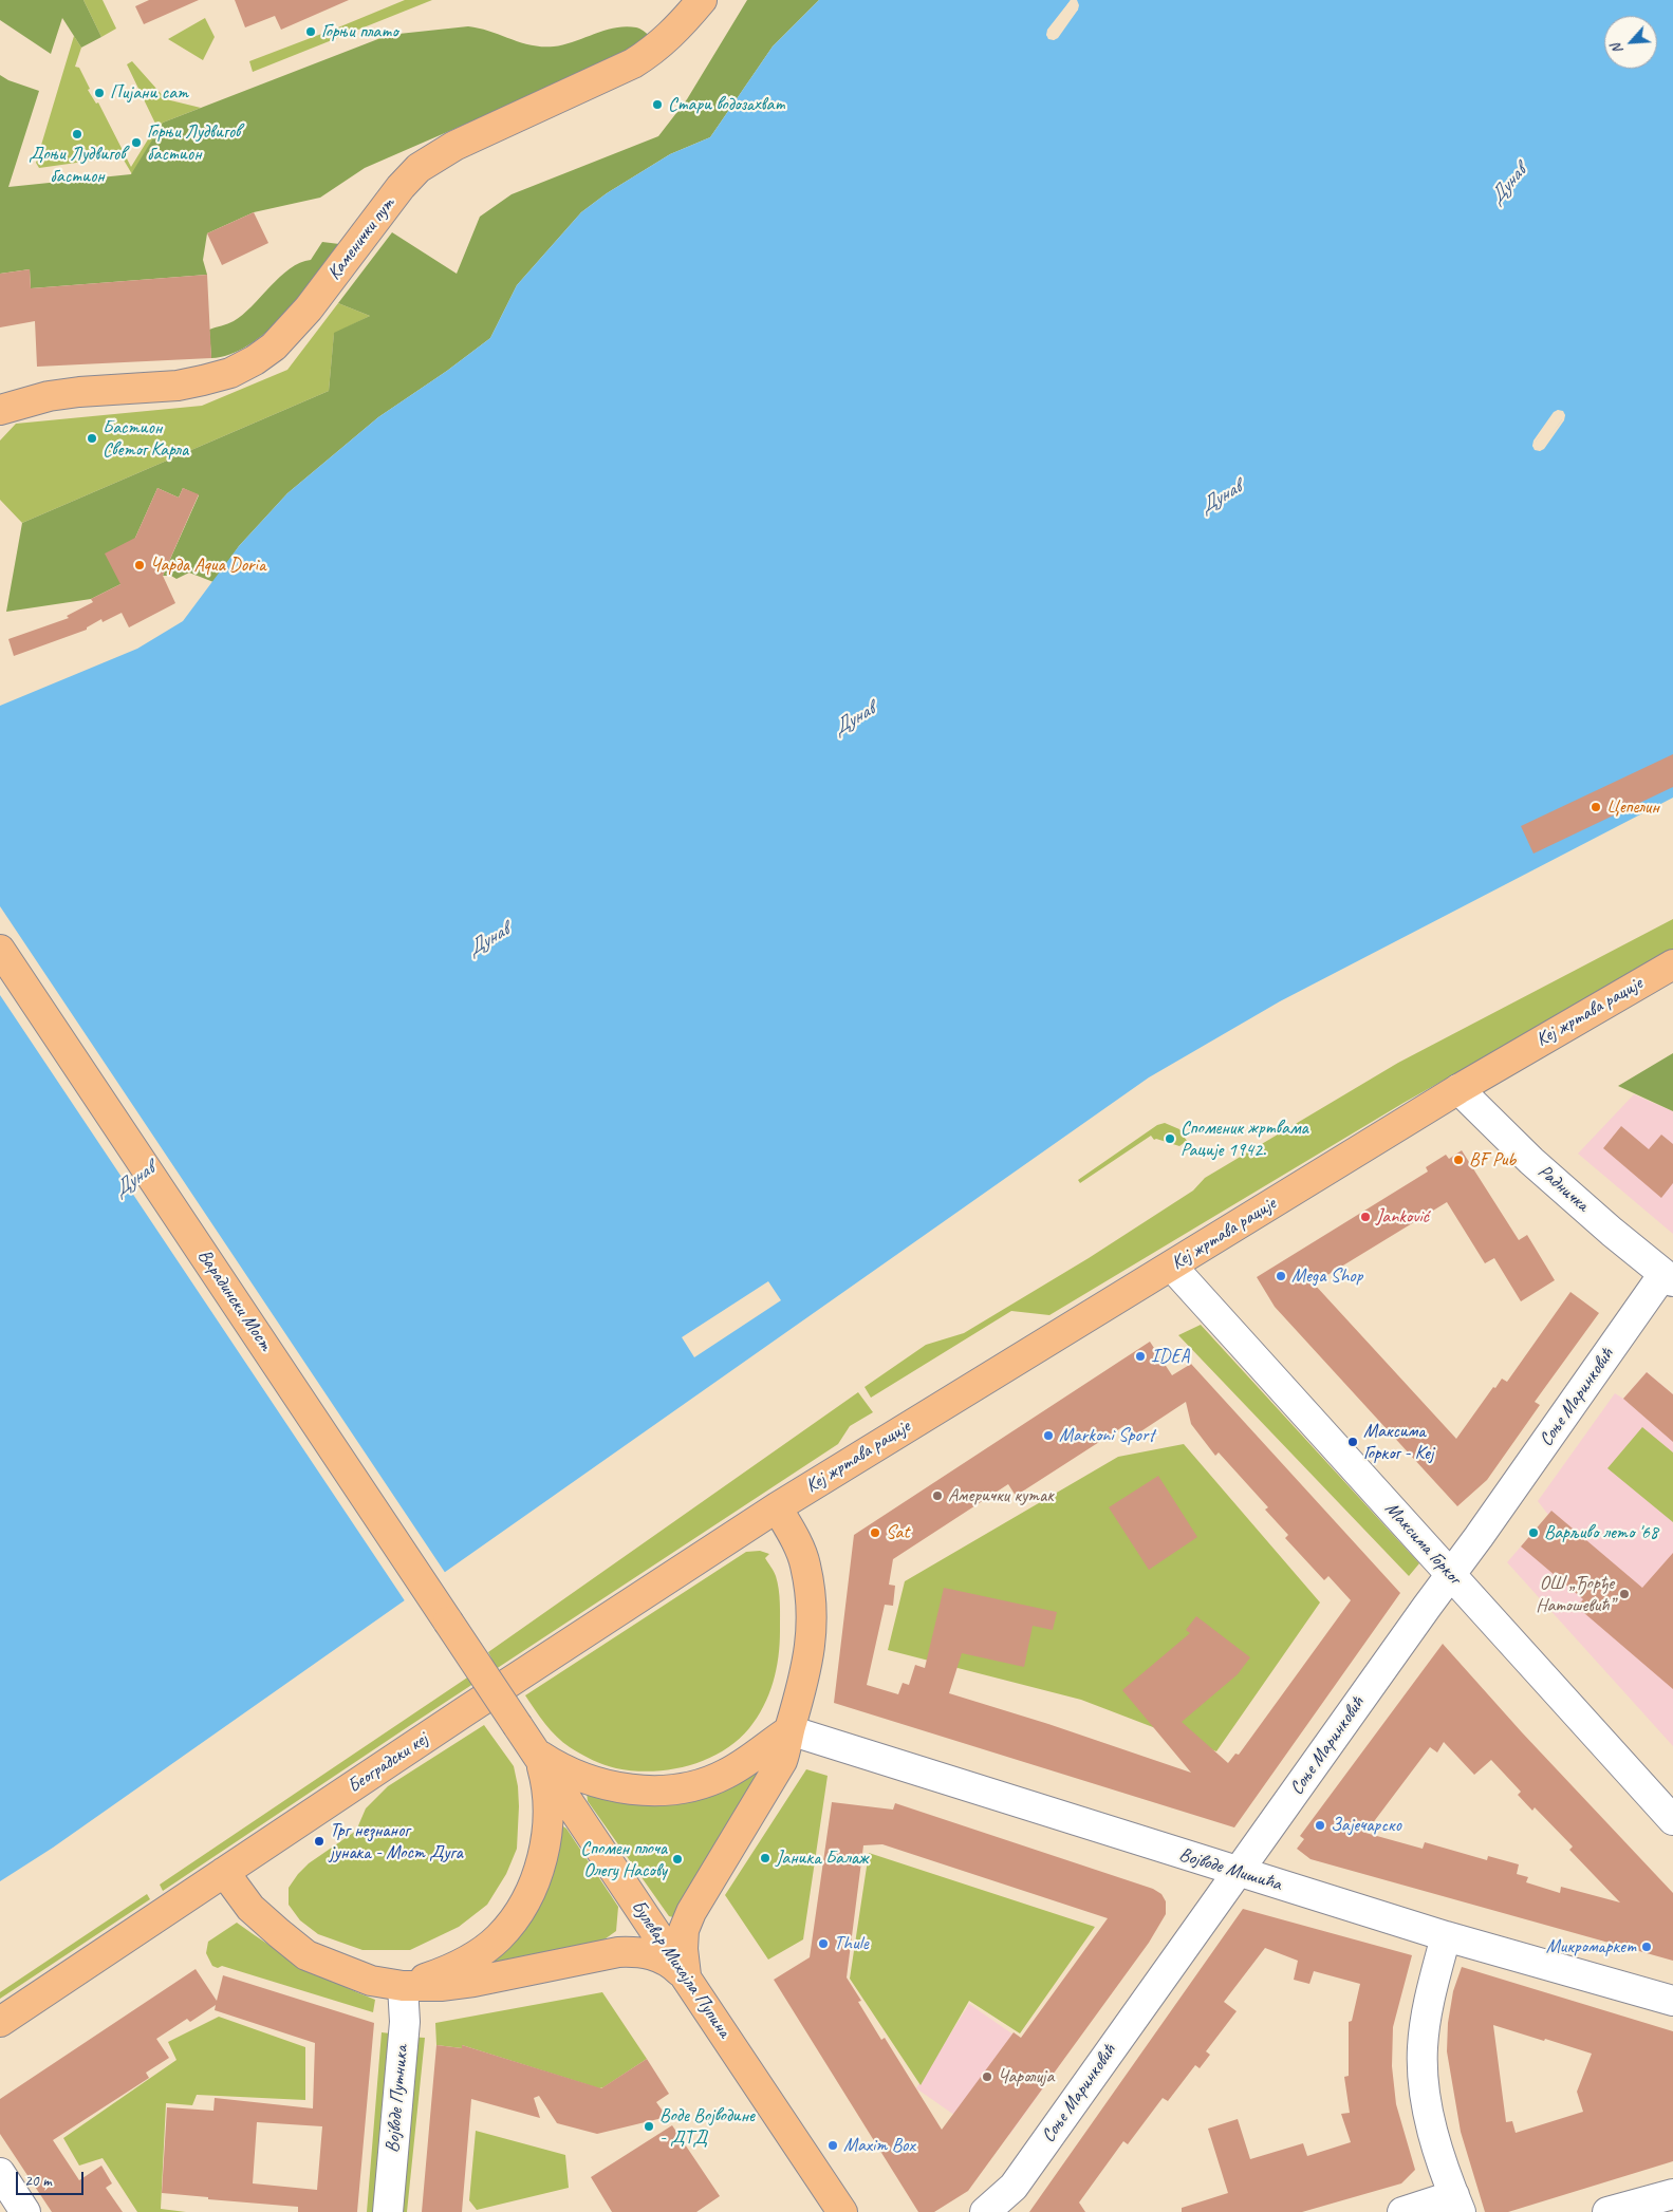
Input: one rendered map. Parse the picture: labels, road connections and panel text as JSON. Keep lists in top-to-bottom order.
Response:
{
  "streets": {
    "main road": [
      "Каменички пут",
      "Кеј жртава рације",
      "Варадински Мост",
      "Београдски кеј",
      "Булевар Михајла Пупина"
    ],
    "street": [
      "Радничка",
      "Соње Маринковић",
      "Максима Горког",
      "Војводе Мишића",
      "Војводе Путника"
    ]
  },
  "crossings": [
    ["Кеј жртава рације", "Радничка"],
    ["Кеј жртава рације", "Максима Горког"],
    ["Кеј жртава рације", "Београдски кеј"],
    ["Радничка", "Соње Маринковић"],
    ["Варадински Мост", "Булевар Михајла Пупина"],
    ["Соње Маринковић", "Максима Горког"],
    ["Соње Маринковић", "Војводе Мишића"]
  ],
  "water": ["Дунав"],
  "places": [
    "Горњи плато",
    "Пијани сат",
    "Стари водозахват",
    "Доњи Лудвигов бастион",
    "Горњи Лудвигов бастион",
    "Бастион Светог Карла",
    "Чарда Aqua Doria",
    "Цепелин",
    "Споменик жртвама Рације 1942.",
    "BF Pub",
    "Janković",
    "Mega Shop",
    "IDEA",
    "Markoni Sport",
    "Максима Горког - Кеј",
    "Амерички кутак",
    "Sat",
    "Варљиво лето '68",
    "ОШ „Ђорђе Натошевић”",
    "Зајечарско",
    "Трг незнаног јунака - Мост Дуга",
    "Јаника Балаж",
    "Спомен плоча Олегу Насову",
    "Thule",
    "Микромаркет",
    "Чаролија",
    "Воде Војводине - ДТД",
    "Maxim Box"
  ],
  "scale_bar": "20 m",
  "north": "bottom left"
}
